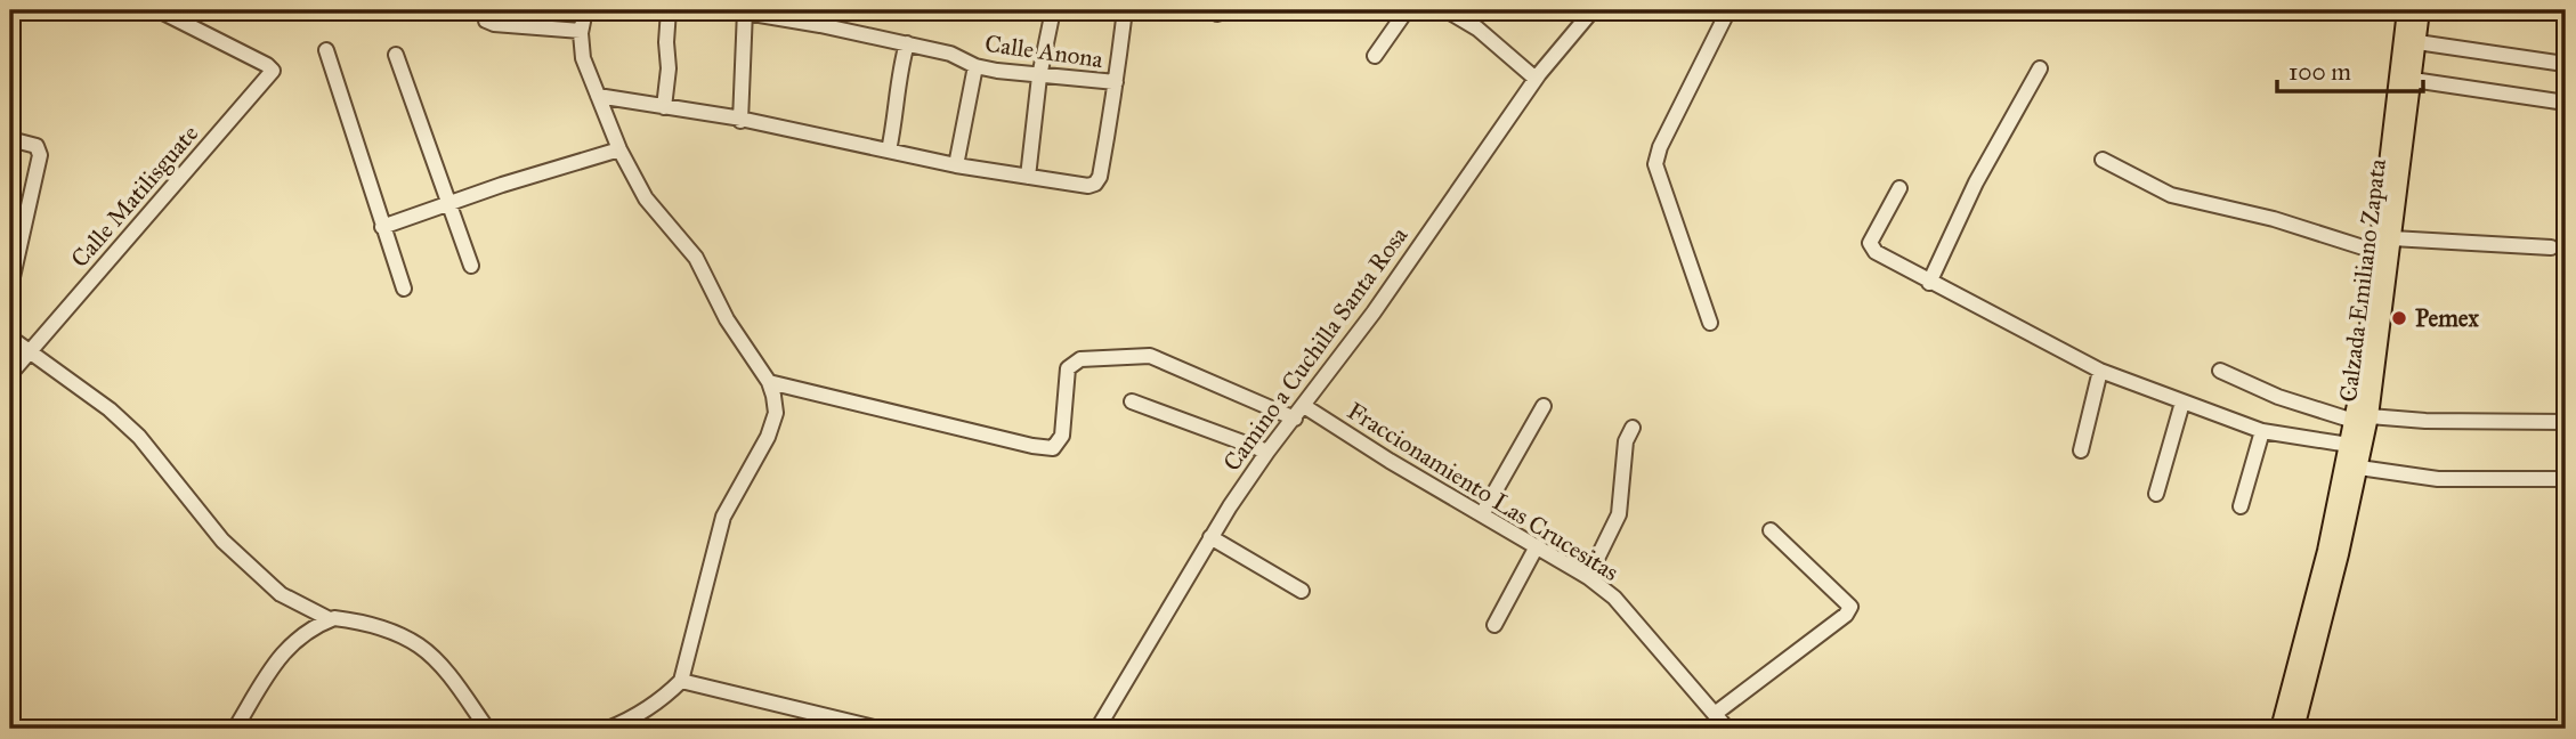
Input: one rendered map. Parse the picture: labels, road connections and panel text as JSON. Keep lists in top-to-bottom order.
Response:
{
  "streets": {
    "main road": ["Calzada Emiliano Zapata"],
    "street": [
      "Calle Anona",
      "Calle Matilisguate",
      "Camino a Cuchilla Santa Rosa",
      "Fraccionamiento Las Crucesitas"
    ]
  },
  "crossings": [
    ["Camino a Cuchilla Santa Rosa", "Fraccionamiento Las Crucesitas"]
  ],
  "places": ["Pemex"],
  "scale_bar": "100 m"
}
